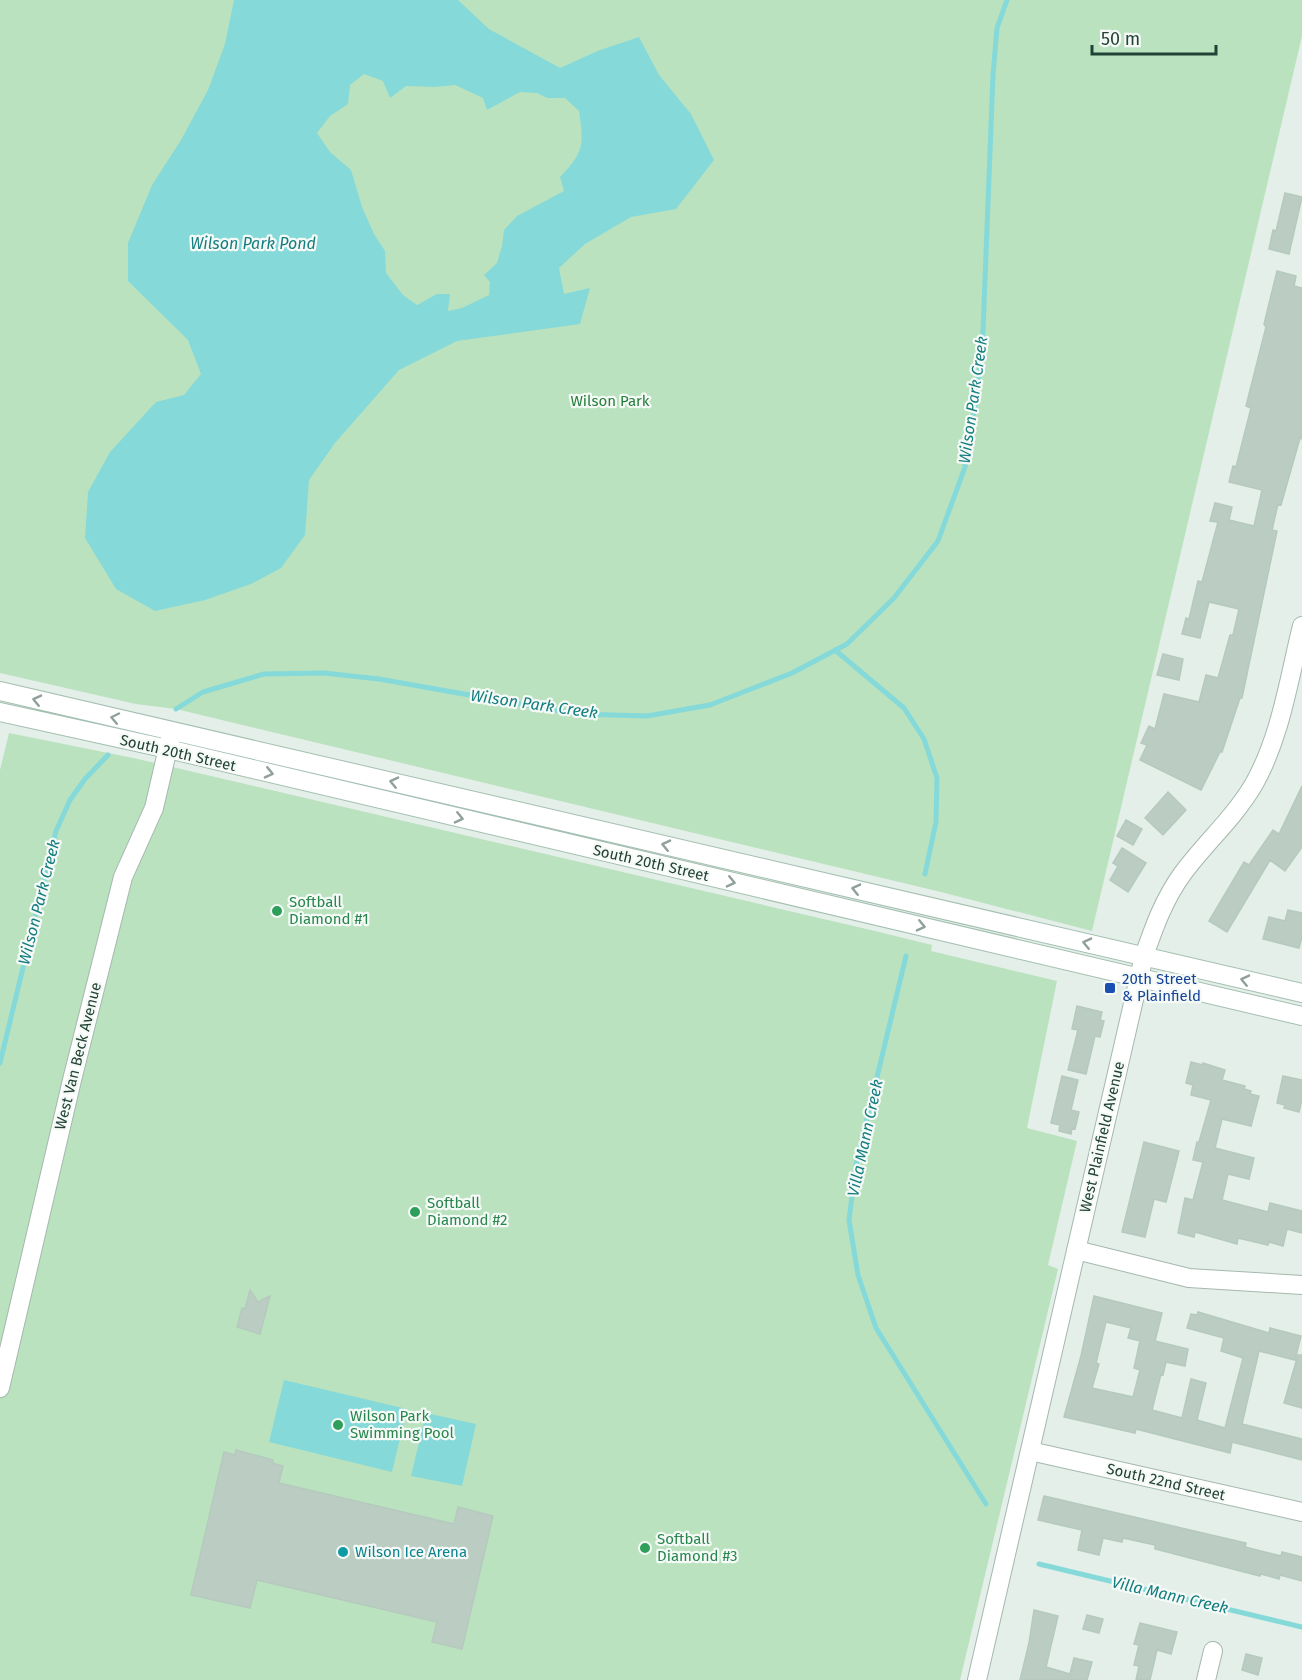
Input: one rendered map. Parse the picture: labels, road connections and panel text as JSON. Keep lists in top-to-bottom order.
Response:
{
  "streets": {
    "street": [
      "South 20th Street",
      "West Van Beck Avenue",
      "West Plainfield Avenue",
      "South 22nd Street"
    ]
  },
  "crossings": [
    ["South 20th Street", "West Van Beck Avenue"],
    ["South 20th Street", "West Plainfield Avenue"],
    ["West Plainfield Avenue", "South 22nd Street"]
  ],
  "water": ["Wilson Park Pond", "Wilson Park Creek", "Villa Mann Creek"],
  "parks": ["Wilson Park"],
  "places": {
    "other": [
      "Softball Diamond #1",
      "Softball Diamond #2",
      "Wilson Park Swimming Pool",
      "Softball Diamond #3",
      "Wilson Ice Arena"
    ],
    "transit": ["20th Street & Plainfield"]
  },
  "scale_bar": "50 m"
}
